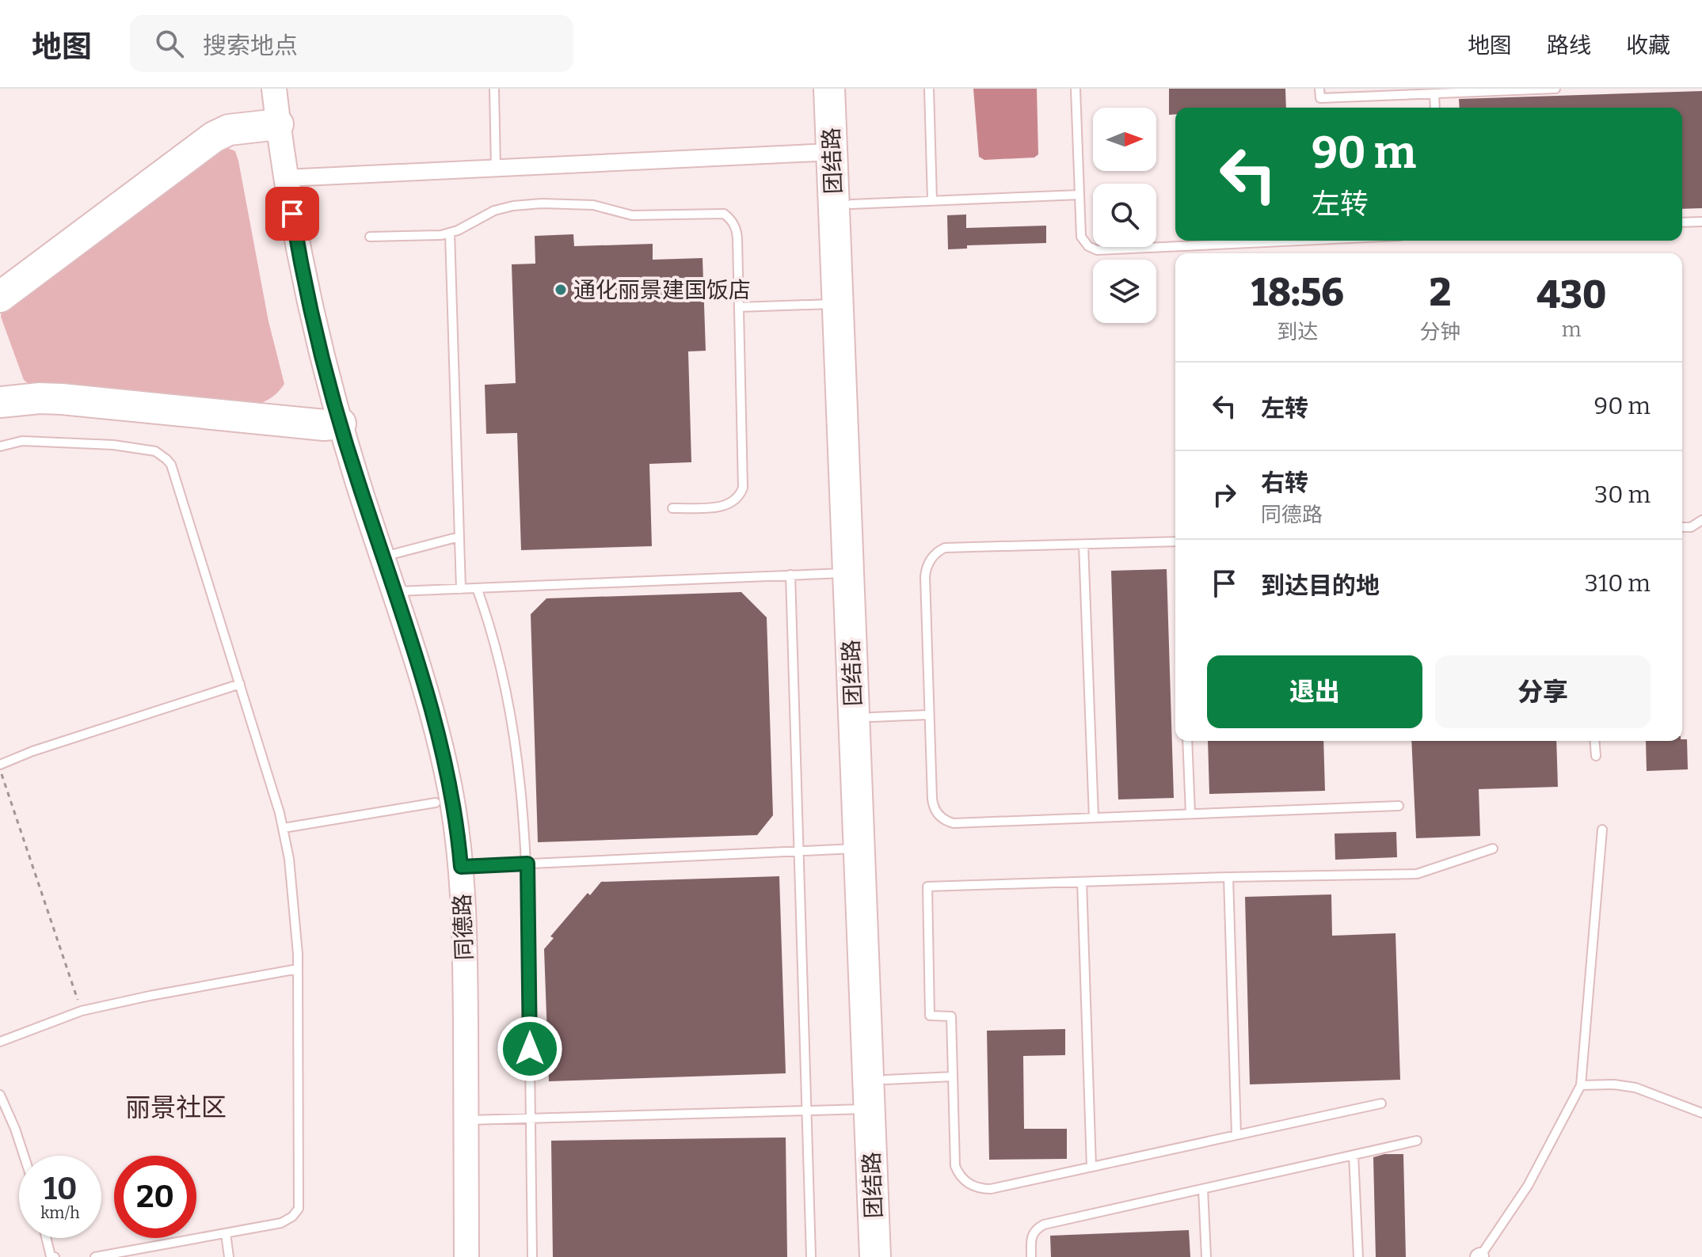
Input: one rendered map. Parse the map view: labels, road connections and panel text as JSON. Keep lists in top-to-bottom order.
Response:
{
  "streets": {
    "highway": ["团结路"],
    "main road": ["同德路"]
  },
  "districts": ["丽景社区"],
  "places": ["通化丽景建国饭店"],
  "north": "right",
  "page": {
    "header": "地图",
    "search": "搜索地点",
    "nav": ["地图", "路线", "收藏"],
    "turn": ["90 m", "左转"],
    "eta": [
      "18:56",
      "到达",
      "2",
      "分钟",
      "430",
      "m"
    ],
    "list": [
      {
        "name": "左转",
        "value": "90 m"
      },
      {
        "name": "右转",
        "note": "同德路",
        "value": "30 m"
      },
      {
        "name": "到达目的地",
        "value": "310 m"
      }
    ],
    "buttons": ["退出", "分享"],
    "speed": "10 km/h",
    "limit": "20"
  }
}
